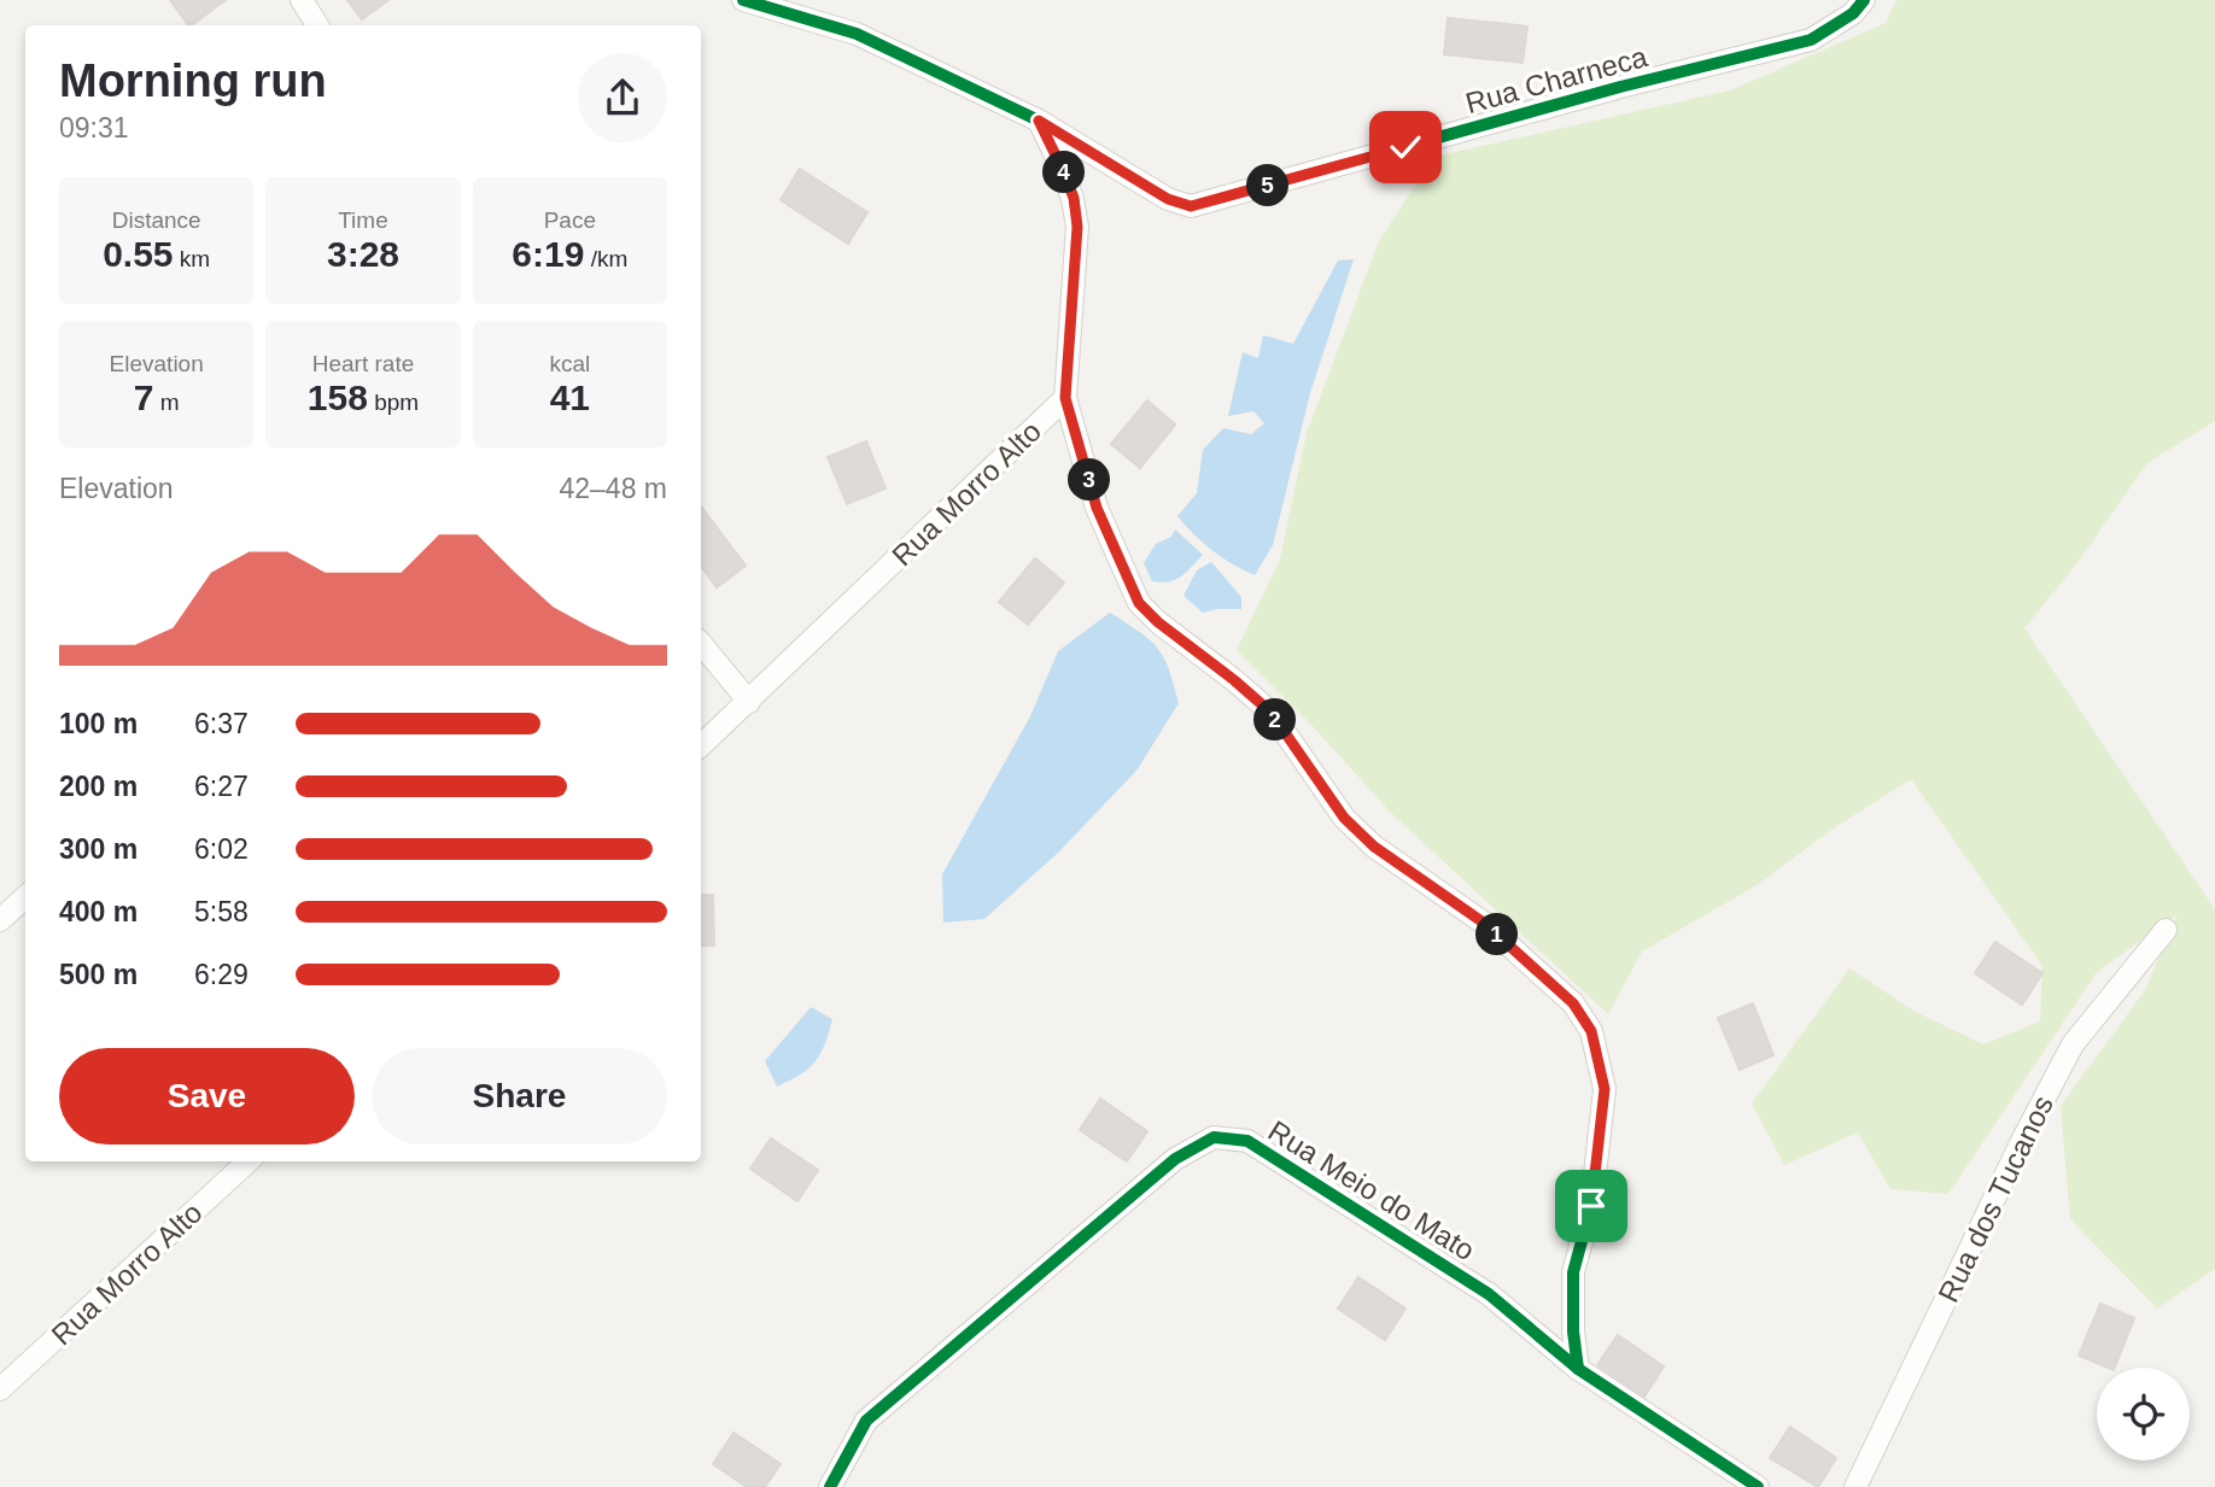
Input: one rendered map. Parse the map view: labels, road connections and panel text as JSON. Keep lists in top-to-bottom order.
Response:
{
  "streets": {
    "street": [
      "Rua Charneca",
      "Rua Morro Alto",
      "Rua Meio do Mato",
      "Rua dos Tucanos"
    ]
  },
  "crossings": [
    ["Rua Charneca", "Rua Morro Alto"]
  ],
  "page": {
    "heading": ["Morning run", "09:31"],
    "pins": [
      "4",
      "5",
      "3",
      "2",
      "1"
    ],
    "stats": [
      ["Distance", "0.55 km"],
      ["Time", "3:28"],
      ["Pace", "6:19 /km"],
      ["Elevation", "7 m"],
      ["Heart rate", "158 bpm"],
      ["kcal", "41"]
    ],
    "chart": ["Elevation", "42–48 m"],
    "list": [
      {
        "name": "100 m",
        "note": "6:37"
      },
      {
        "name": "200 m",
        "note": "6:27"
      },
      {
        "name": "300 m",
        "note": "6:02"
      },
      {
        "name": "400 m",
        "note": "5:58"
      },
      {
        "name": "500 m",
        "note": "6:29"
      }
    ],
    "buttons": ["Save", "Share"]
  }
}
